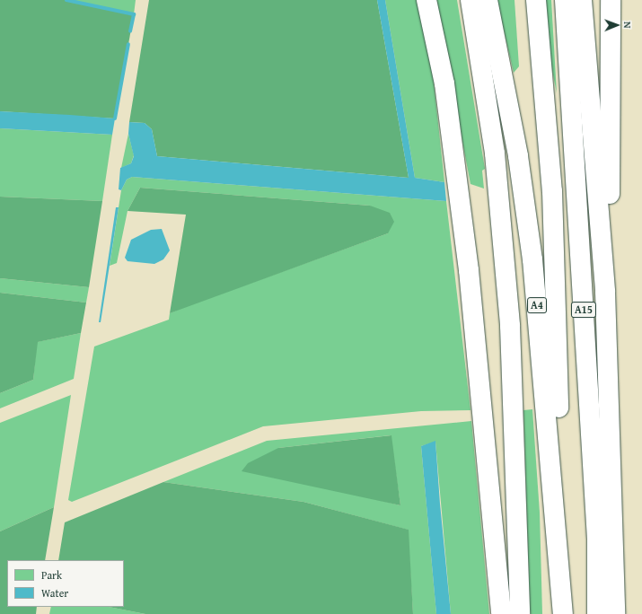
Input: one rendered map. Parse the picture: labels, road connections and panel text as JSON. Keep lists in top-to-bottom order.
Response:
{
  "streets": {
    "highway": ["A4", "A15"]
  },
  "crossings": [
    ["A4", "A15"]
  ],
  "legend": ["Park", "Water"],
  "north": "right"
}
